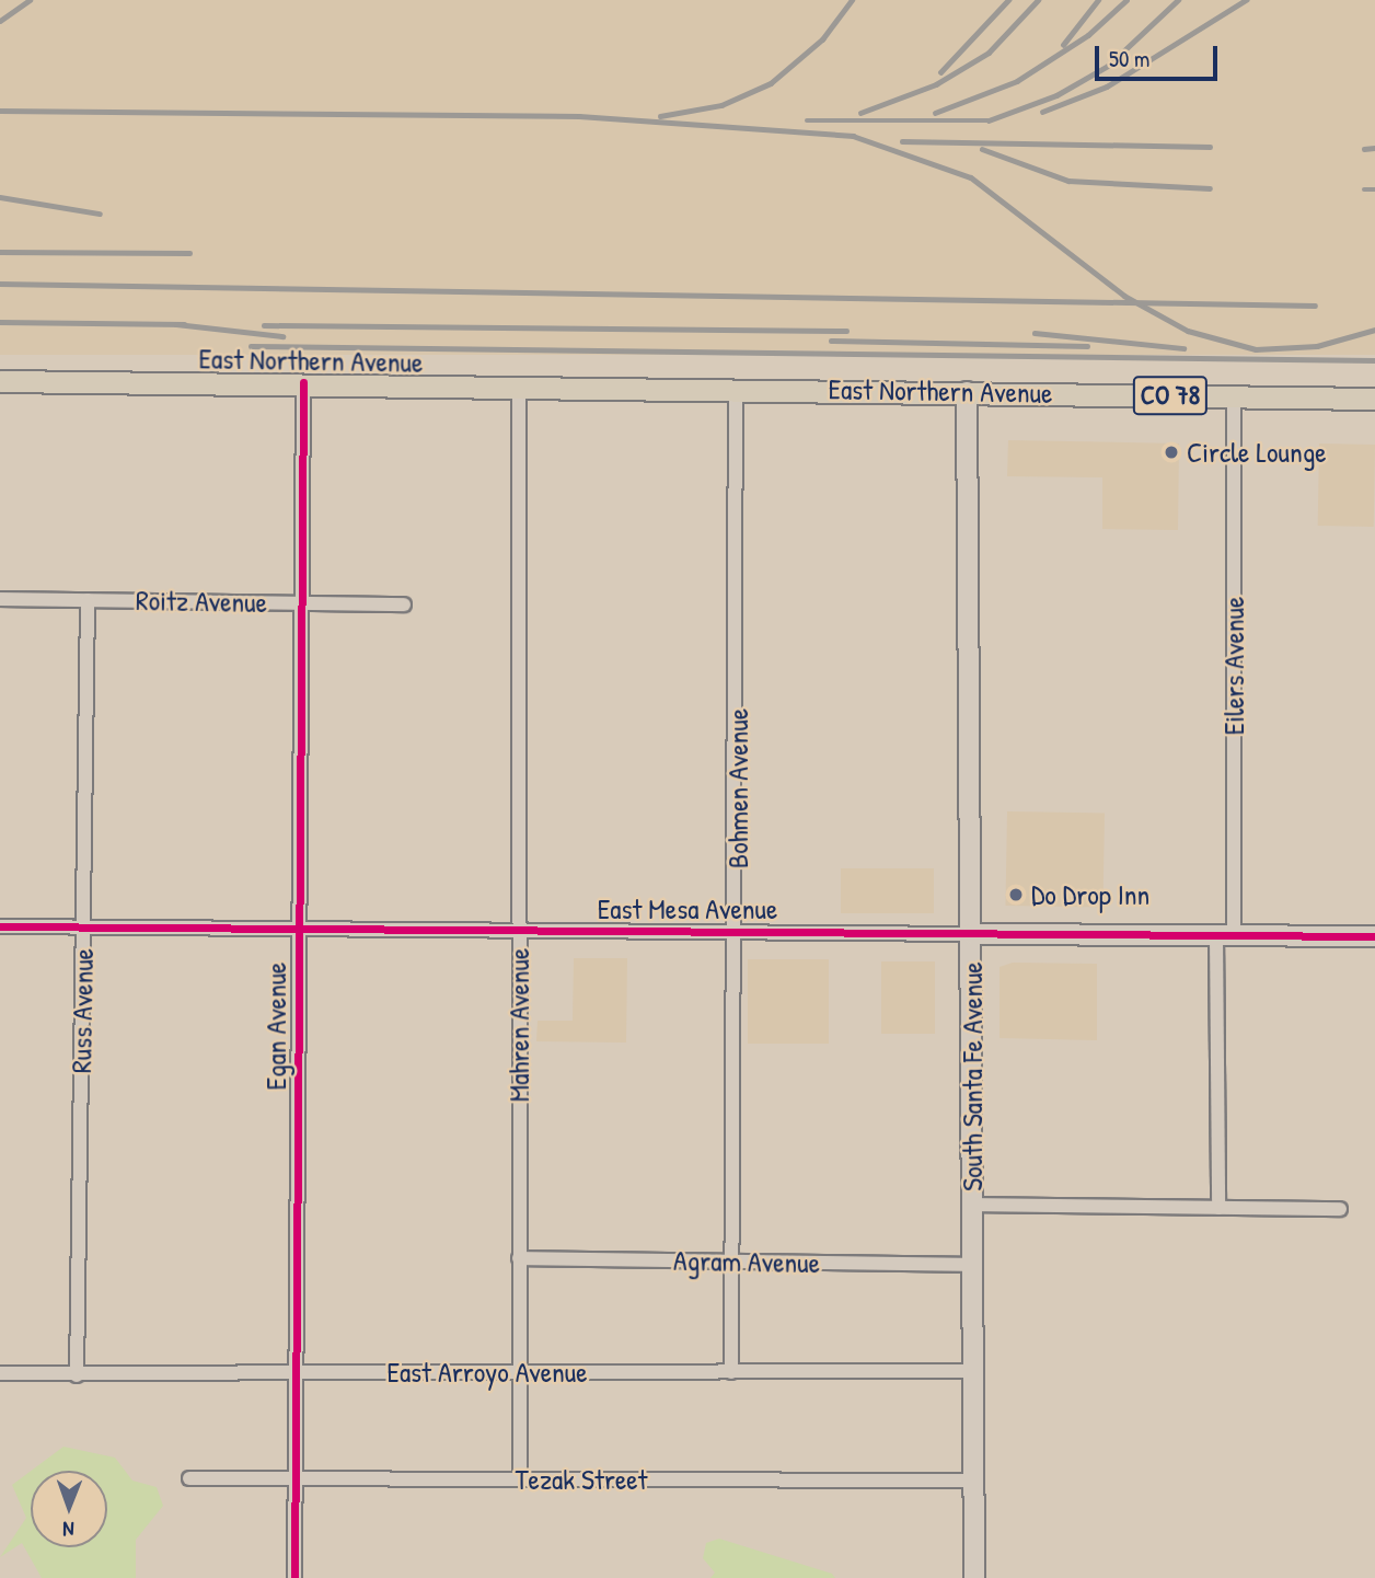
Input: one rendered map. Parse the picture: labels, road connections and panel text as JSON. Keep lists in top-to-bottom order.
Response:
{
  "streets": {
    "main road": ["East Northern Avenue", "CO 78"],
    "street": [
      "Roitz Avenue",
      "Eilers Avenue",
      "Bohmen Avenue",
      "East Mesa Avenue",
      "Russ Avenue",
      "Mahren Avenue",
      "Egan Avenue",
      "South Santa Fe Avenue",
      "Agram Avenue",
      "East Arroyo Avenue",
      "Tezak Street"
    ]
  },
  "crossings": [
    ["East Northern Avenue", "Eilers Avenue"],
    ["East Northern Avenue", "Bohmen Avenue"],
    ["East Northern Avenue", "Mahren Avenue"],
    ["East Northern Avenue", "Egan Avenue"],
    ["East Northern Avenue", "South Santa Fe Avenue"],
    ["Roitz Avenue", "Russ Avenue"],
    ["Roitz Avenue", "Egan Avenue"],
    ["Eilers Avenue", "East Mesa Avenue"],
    ["Bohmen Avenue", "East Mesa Avenue"],
    ["Bohmen Avenue", "Agram Avenue"],
    ["Bohmen Avenue", "East Arroyo Avenue"],
    ["East Mesa Avenue", "Russ Avenue"],
    ["East Mesa Avenue", "Mahren Avenue"],
    ["East Mesa Avenue", "Egan Avenue"],
    ["East Mesa Avenue", "South Santa Fe Avenue"],
    ["Russ Avenue", "East Arroyo Avenue"],
    ["Mahren Avenue", "Agram Avenue"],
    ["Mahren Avenue", "East Arroyo Avenue"],
    ["Mahren Avenue", "Tezak Street"],
    ["Egan Avenue", "East Arroyo Avenue"],
    ["Egan Avenue", "Tezak Street"],
    ["South Santa Fe Avenue", "Agram Avenue"],
    ["South Santa Fe Avenue", "East Arroyo Avenue"],
    ["South Santa Fe Avenue", "Tezak Street"]
  ],
  "places": ["Circle Lounge", "Do Drop Inn"],
  "scale_bar": "50 m",
  "north": "bottom"
}
